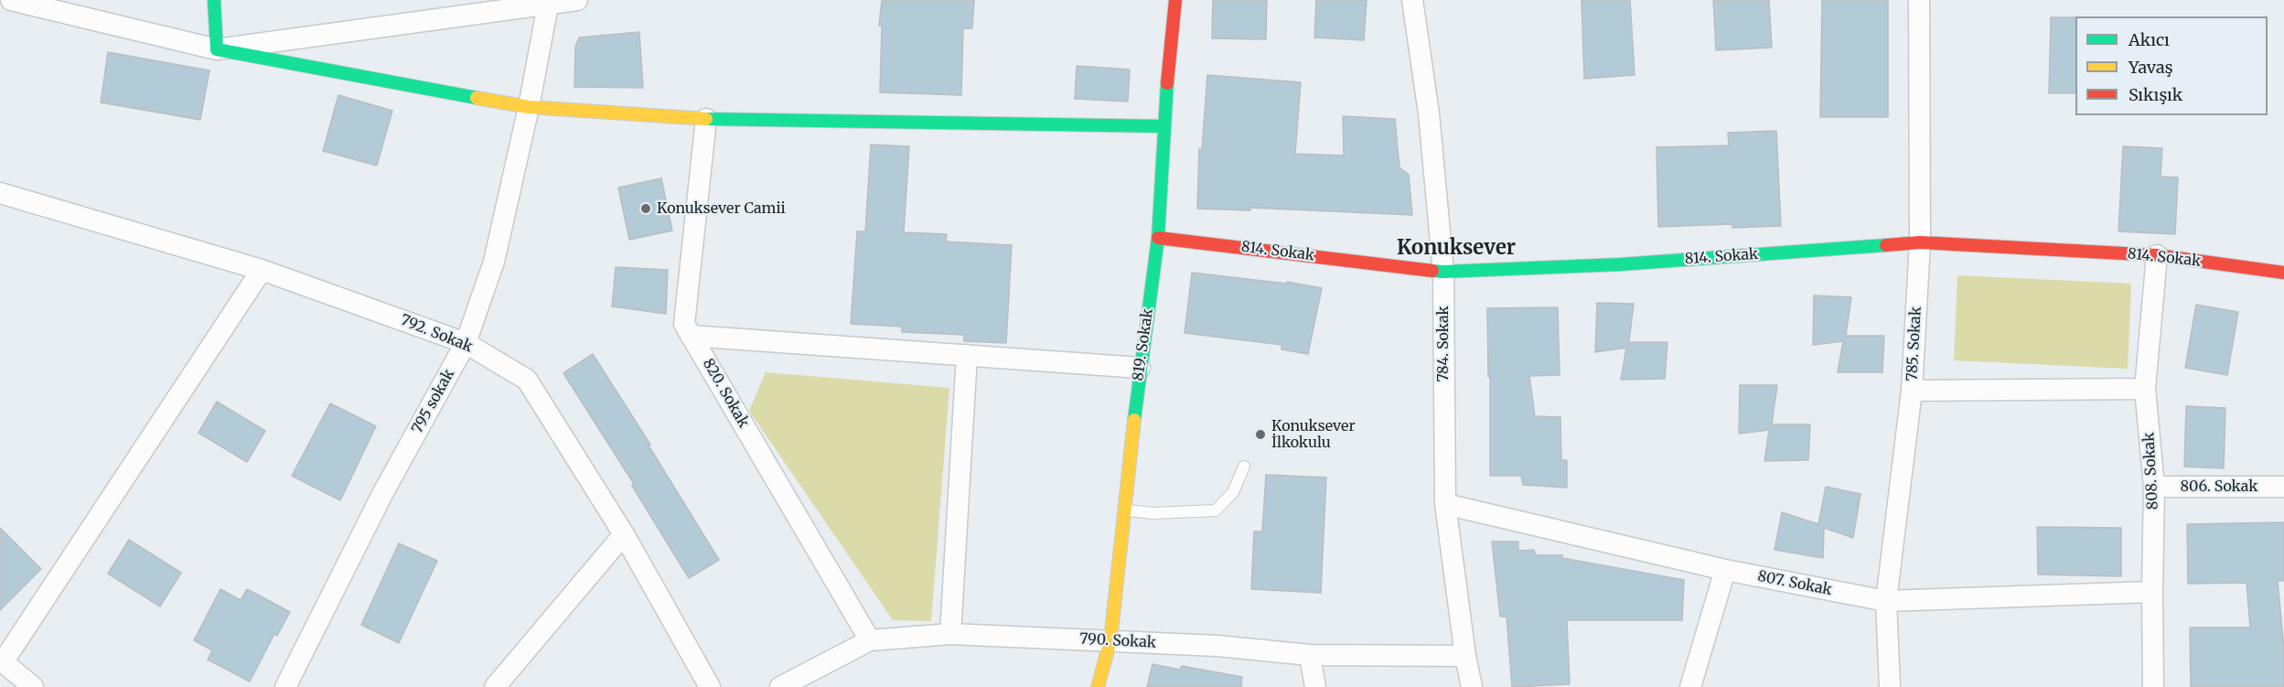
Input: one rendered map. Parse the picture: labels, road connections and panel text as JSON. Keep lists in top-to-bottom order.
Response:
{
  "streets": {
    "street": [
      "814. Sokak",
      "792. Sokak",
      "784. Sokak",
      "785. Sokak",
      "819. Sokak",
      "820. Sokak",
      "795 sokak",
      "808. Sokak",
      "806. Sokak",
      "807. Sokak",
      "790. Sokak"
    ]
  },
  "crossings": [
    ["814. Sokak", "784. Sokak"],
    ["814. Sokak", "785. Sokak"],
    ["814. Sokak", "819. Sokak"],
    ["814. Sokak", "808. Sokak"],
    ["792. Sokak", "795 sokak"],
    ["784. Sokak", "807. Sokak"],
    ["784. Sokak", "790. Sokak"],
    ["785. Sokak", "807. Sokak"],
    ["819. Sokak", "790. Sokak"],
    ["820. Sokak", "790. Sokak"],
    ["808. Sokak", "806. Sokak"],
    ["808. Sokak", "807. Sokak"]
  ],
  "districts": ["Konuksever"],
  "places": ["Konuksever Camii", "Konuksever İlkokulu"],
  "legend": ["Akıcı", "Yavaş", "Sıkışık"]
}
